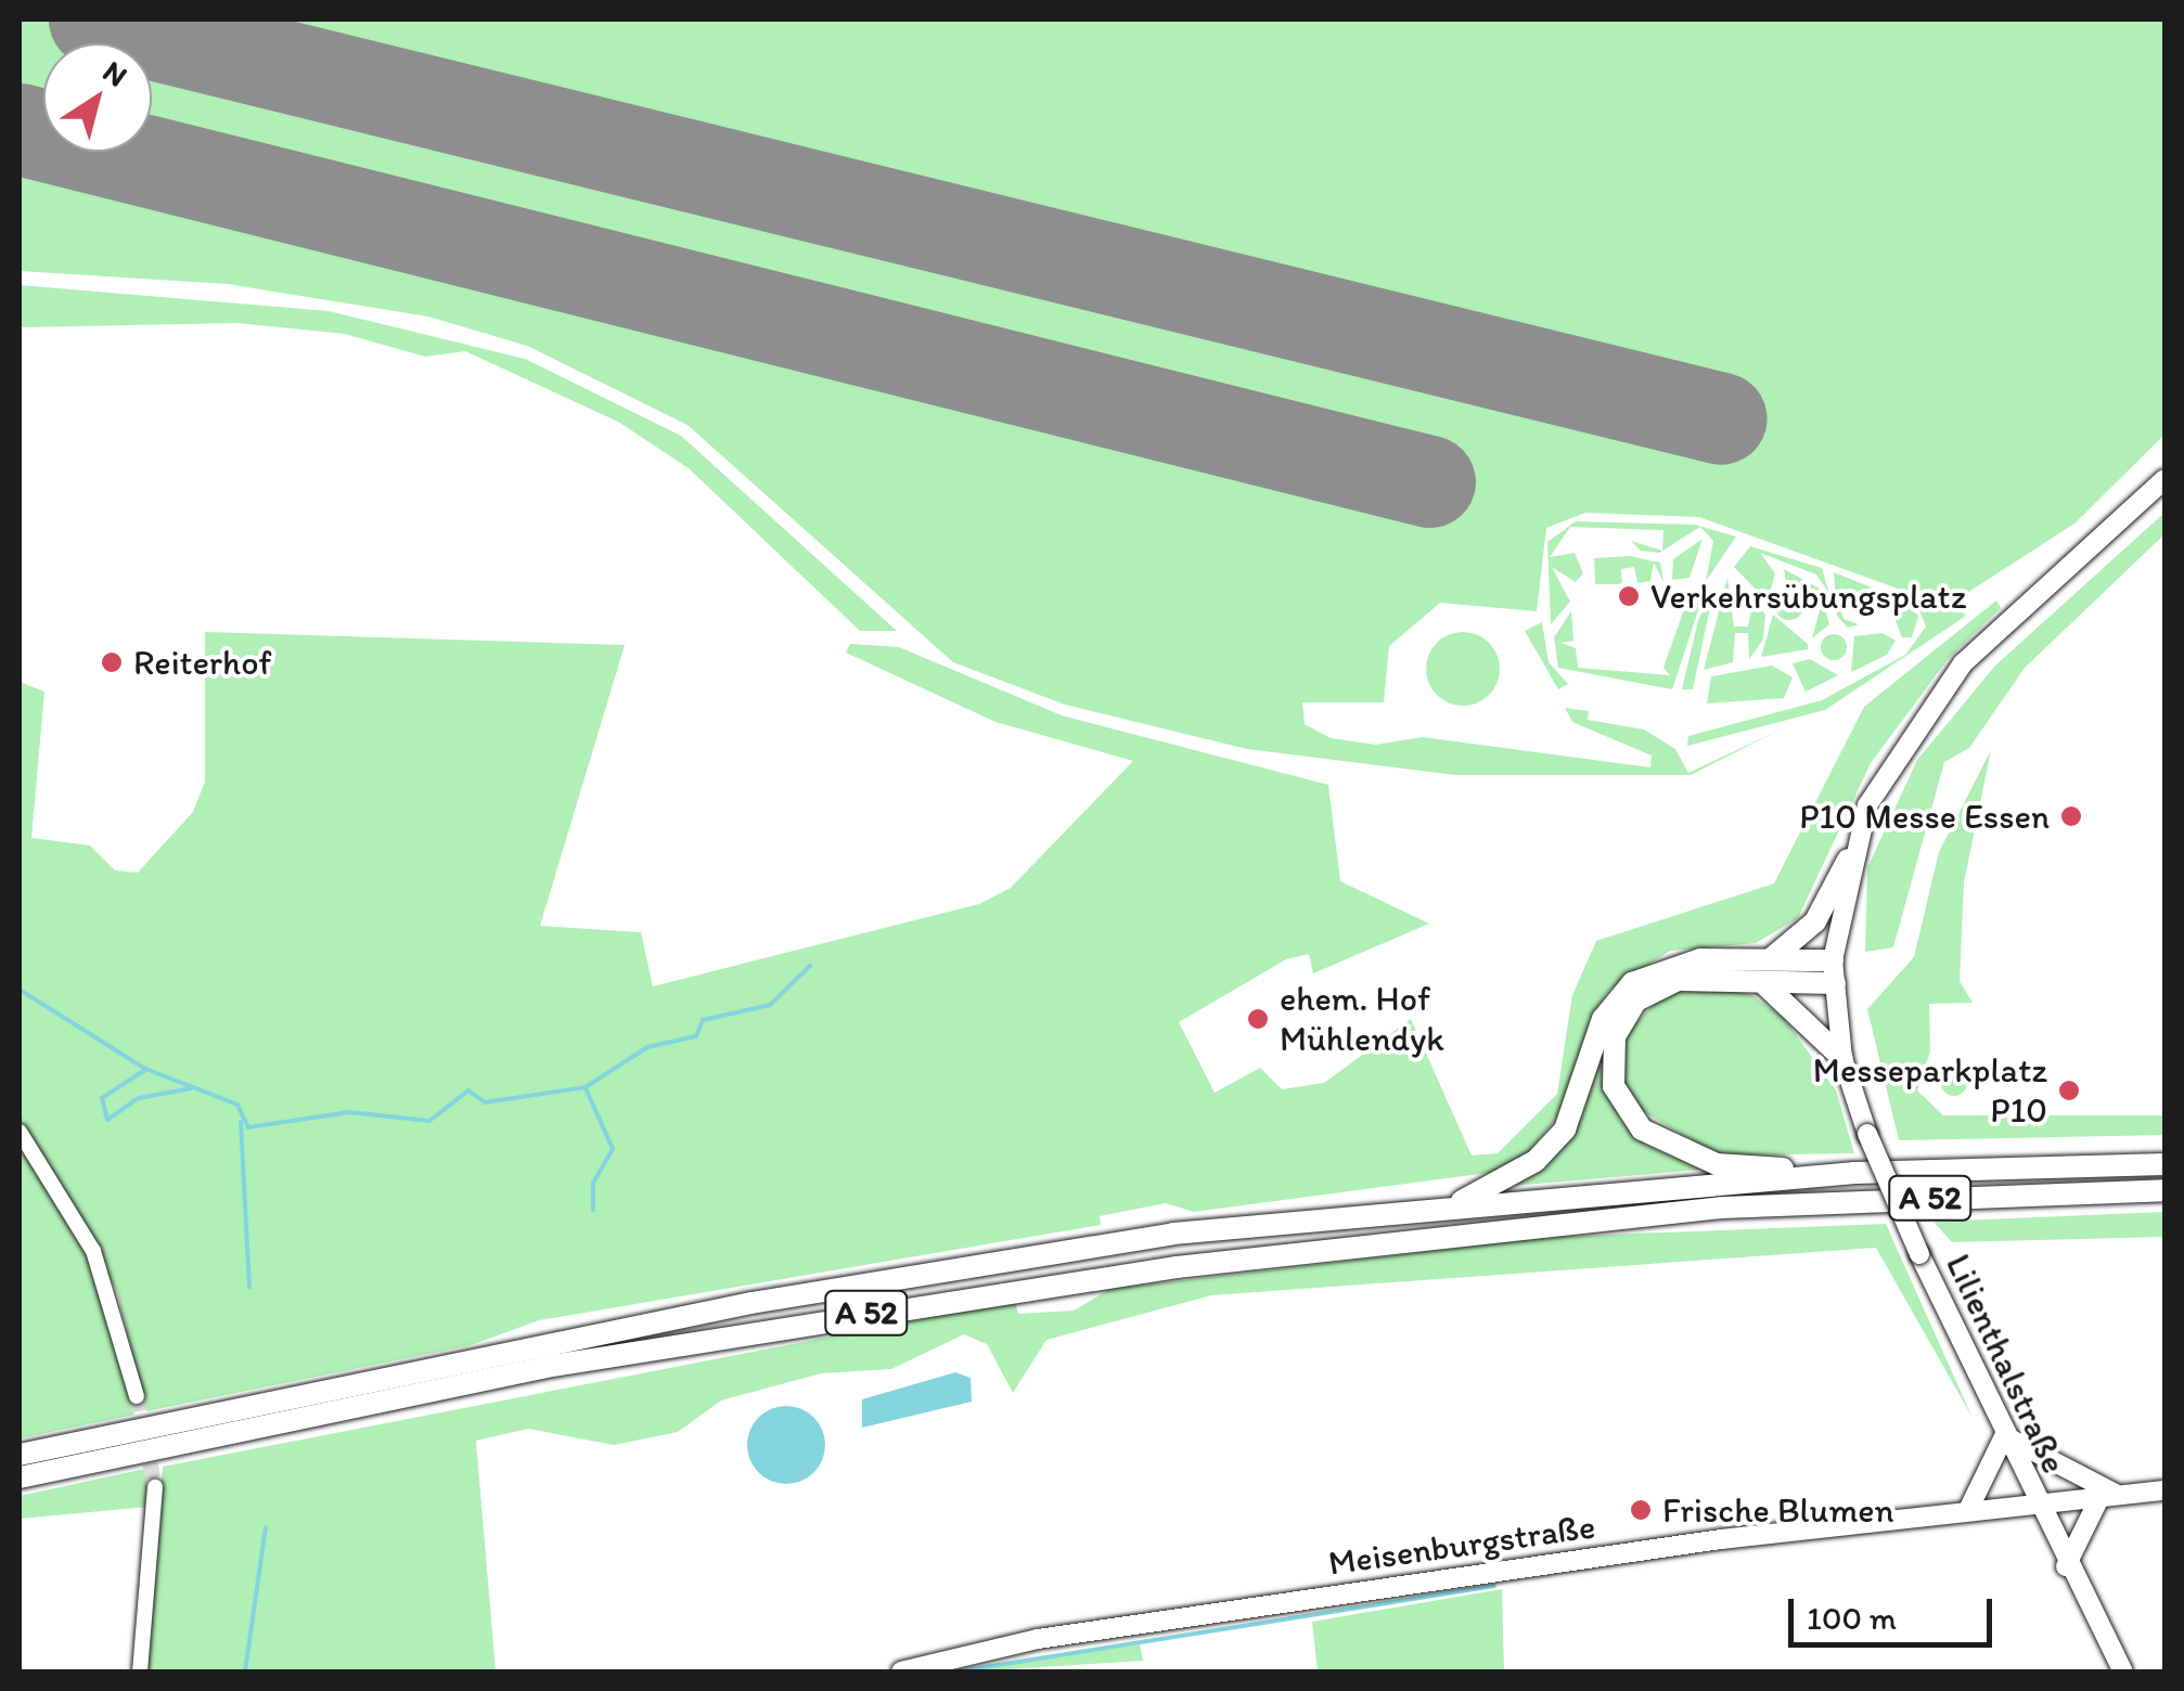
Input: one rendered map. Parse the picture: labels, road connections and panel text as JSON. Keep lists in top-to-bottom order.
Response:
{
  "streets": {
    "highway": ["A 52"],
    "main road": ["Lilienthalstraße", "Meisenburgstraße"]
  },
  "crossings": [
    ["Lilienthalstraße", "Meisenburgstraße"]
  ],
  "places": [
    "Verkehrsübungsplatz",
    "Reiterhof",
    "P10 Messe Essen",
    "ehem. Hof Mühlendyk",
    "Messeparkplatz P10",
    "Frische Blumen"
  ],
  "scale_bar": "100 m",
  "north": "top right"
}
